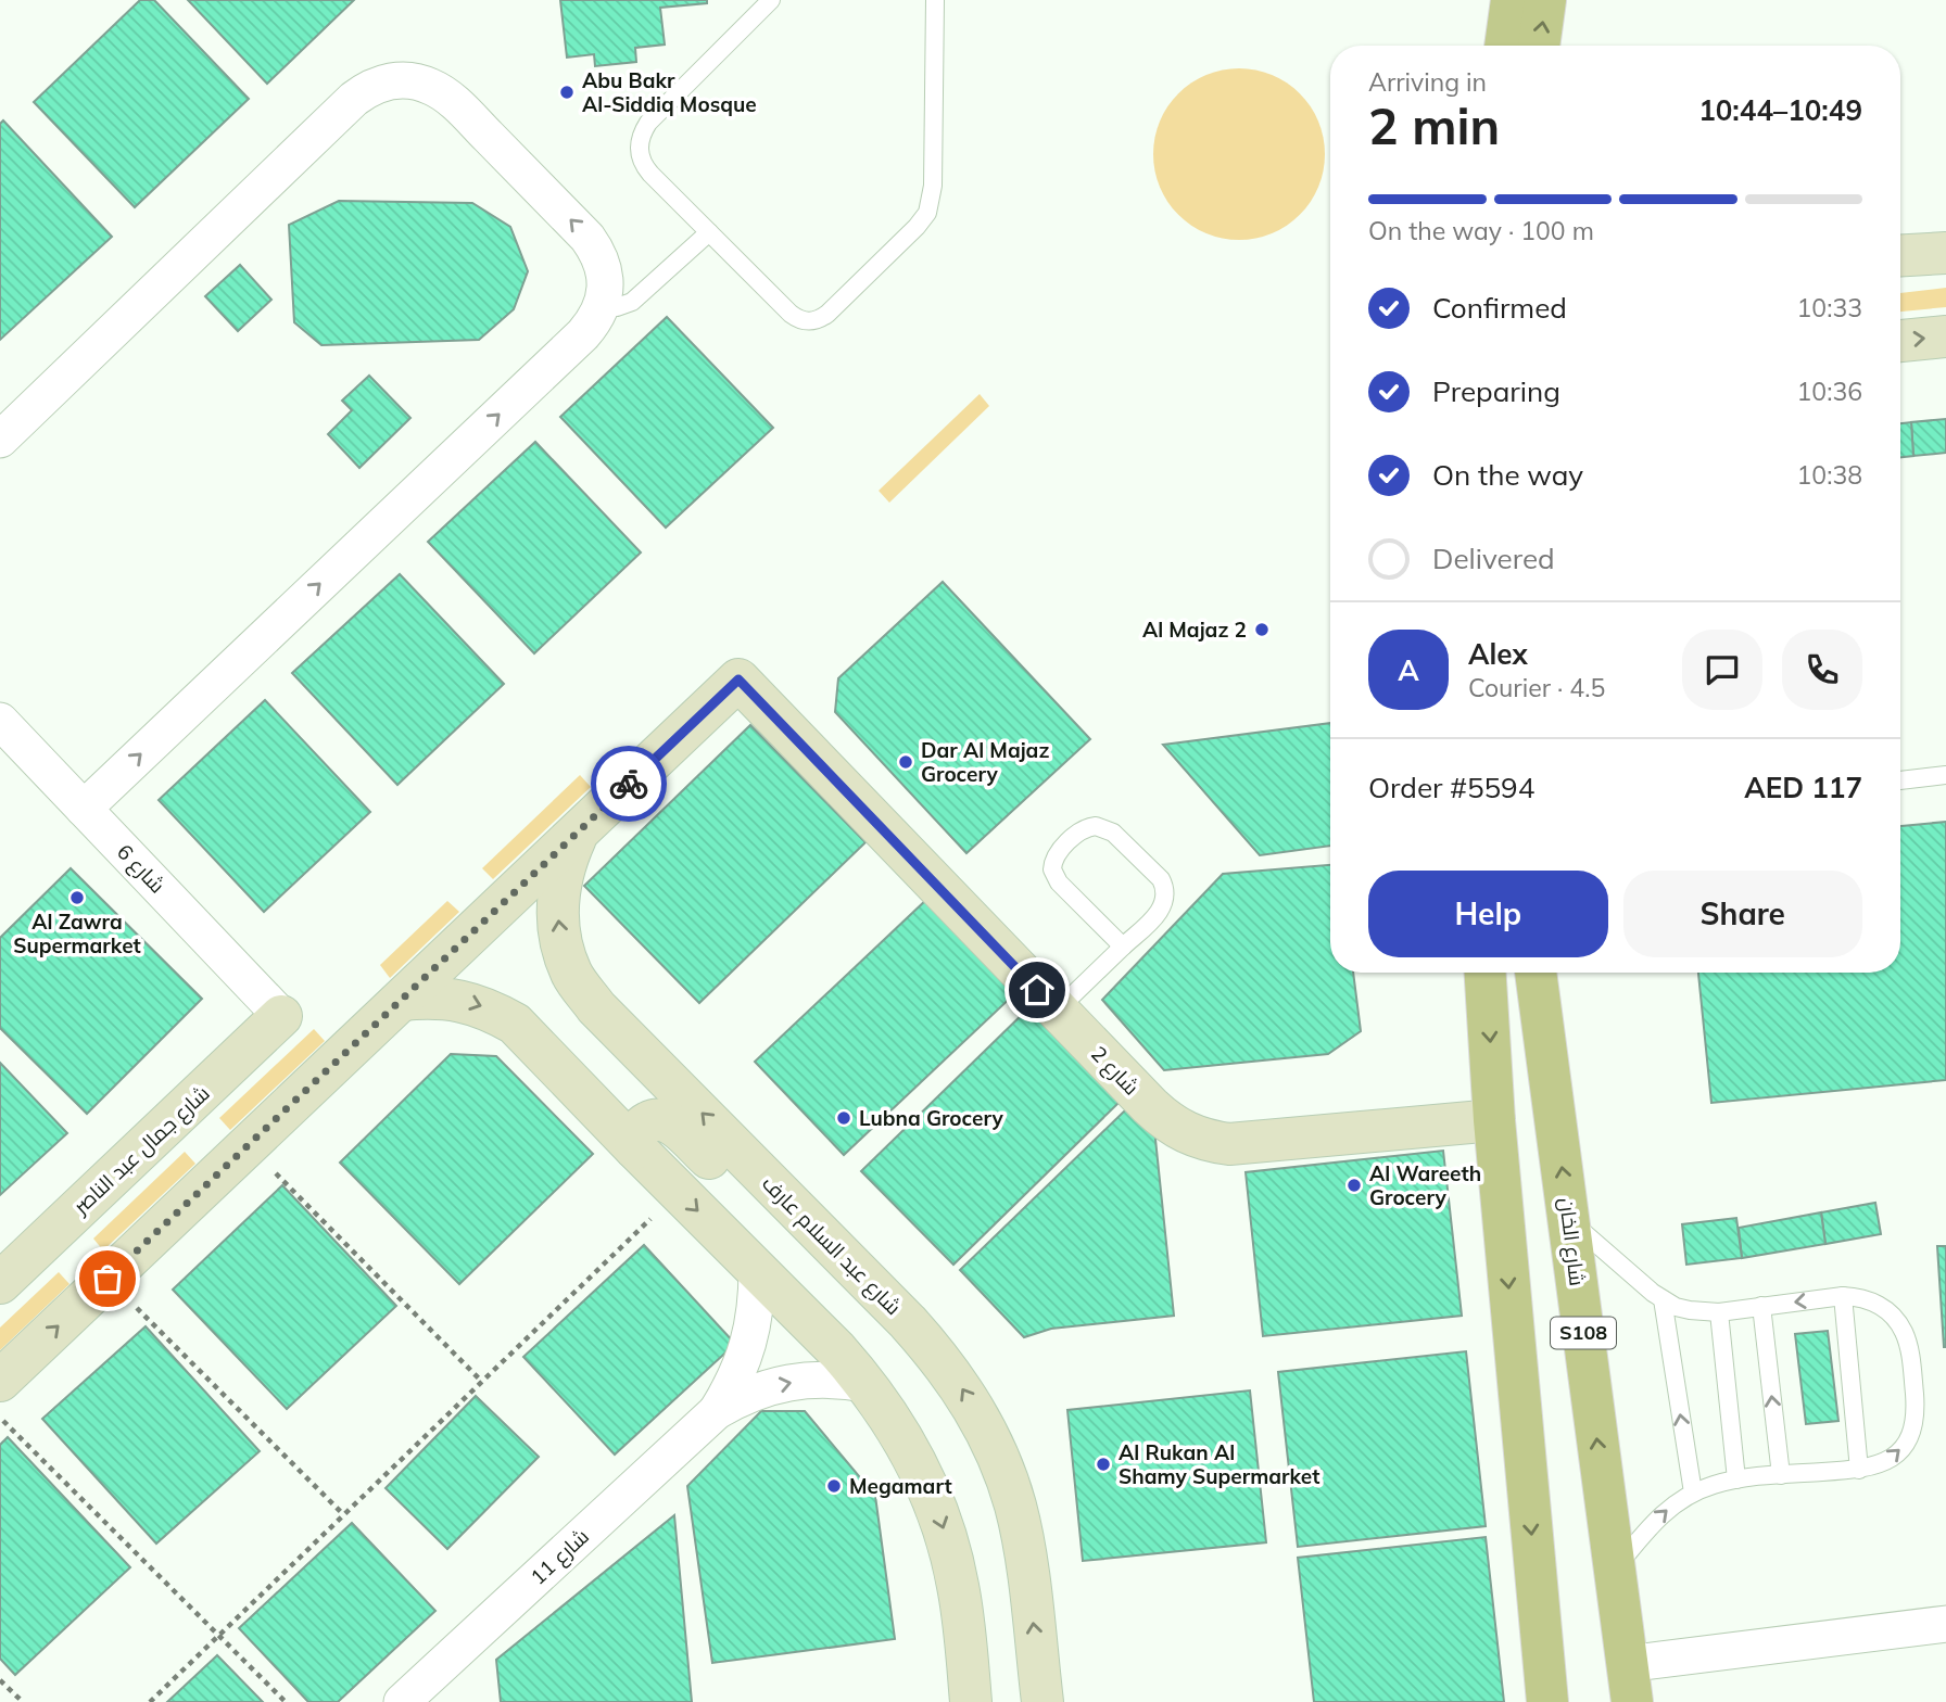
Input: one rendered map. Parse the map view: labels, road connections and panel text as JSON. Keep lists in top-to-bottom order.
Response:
{
  "streets": {
    "main road": ["شارع الخان", "S108"],
    "street": [
      "شارع 6",
      "شارع 2",
      "شارع جمال عبد الناصر",
      "شارع عبد السلام عارف",
      "شارع 11"
    ]
  },
  "crossings": [
    ["شارع 6", "شارع جمال عبد الناصر"],
    ["شارع 2", "شارع عبد السلام عارف"]
  ],
  "places": [
    "Abu Bakr Al-Siddiq Mosque",
    "Al Majaz 2",
    "Dar Al Majaz Grocery",
    "Al Zawra Supermarket",
    "Lubna Grocery",
    "Al Wareeth Grocery",
    "Al Rukan Al Shamy Supermarket",
    "Megamart"
  ],
  "page": {
    "heading": ["2 min", "Arriving in", "10:44–10:49"],
    "panel": [
      "Alex",
      "Courier · 4.5",
      "Order #5594",
      "AED 117"
    ],
    "bar": "On the way · 100 m",
    "list": [
      ["Confirmed", "10:33"],
      ["Preparing", "10:36"],
      ["On the way", "10:38"],
      "Delivered"
    ],
    "round": "A",
    "buttons": ["Help", "Share"]
  }
}
